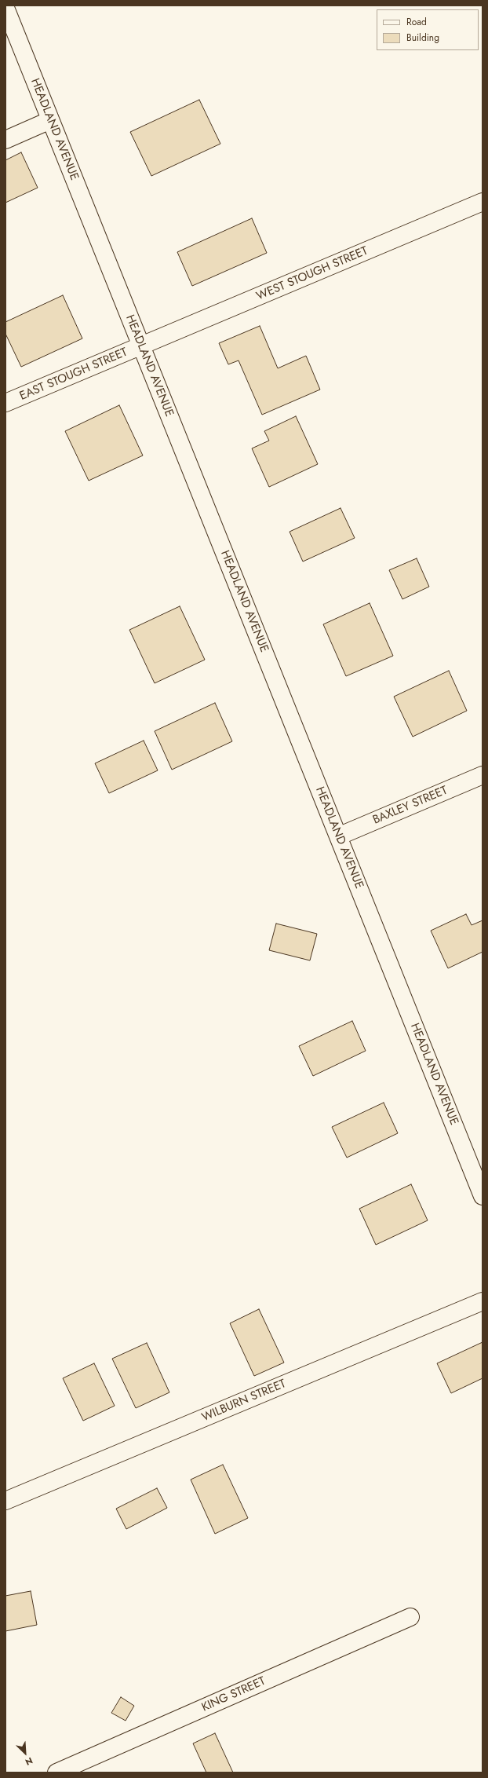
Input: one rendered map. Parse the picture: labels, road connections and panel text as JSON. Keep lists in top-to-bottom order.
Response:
{
  "streets": {
    "street": [
      "HEADLAND AVENUE",
      "WEST STOUGH STREET",
      "EAST STOUGH STREET",
      "BAXLEY STREET",
      "WILBURN STREET",
      "KING STREET"
    ]
  },
  "crossings": [
    ["HEADLAND AVENUE", "WEST STOUGH STREET"],
    ["HEADLAND AVENUE", "EAST STOUGH STREET"],
    ["HEADLAND AVENUE", "BAXLEY STREET"],
    ["WEST STOUGH STREET", "EAST STOUGH STREET"]
  ],
  "legend": ["Road", "Building"],
  "north": "bottom right"
}
